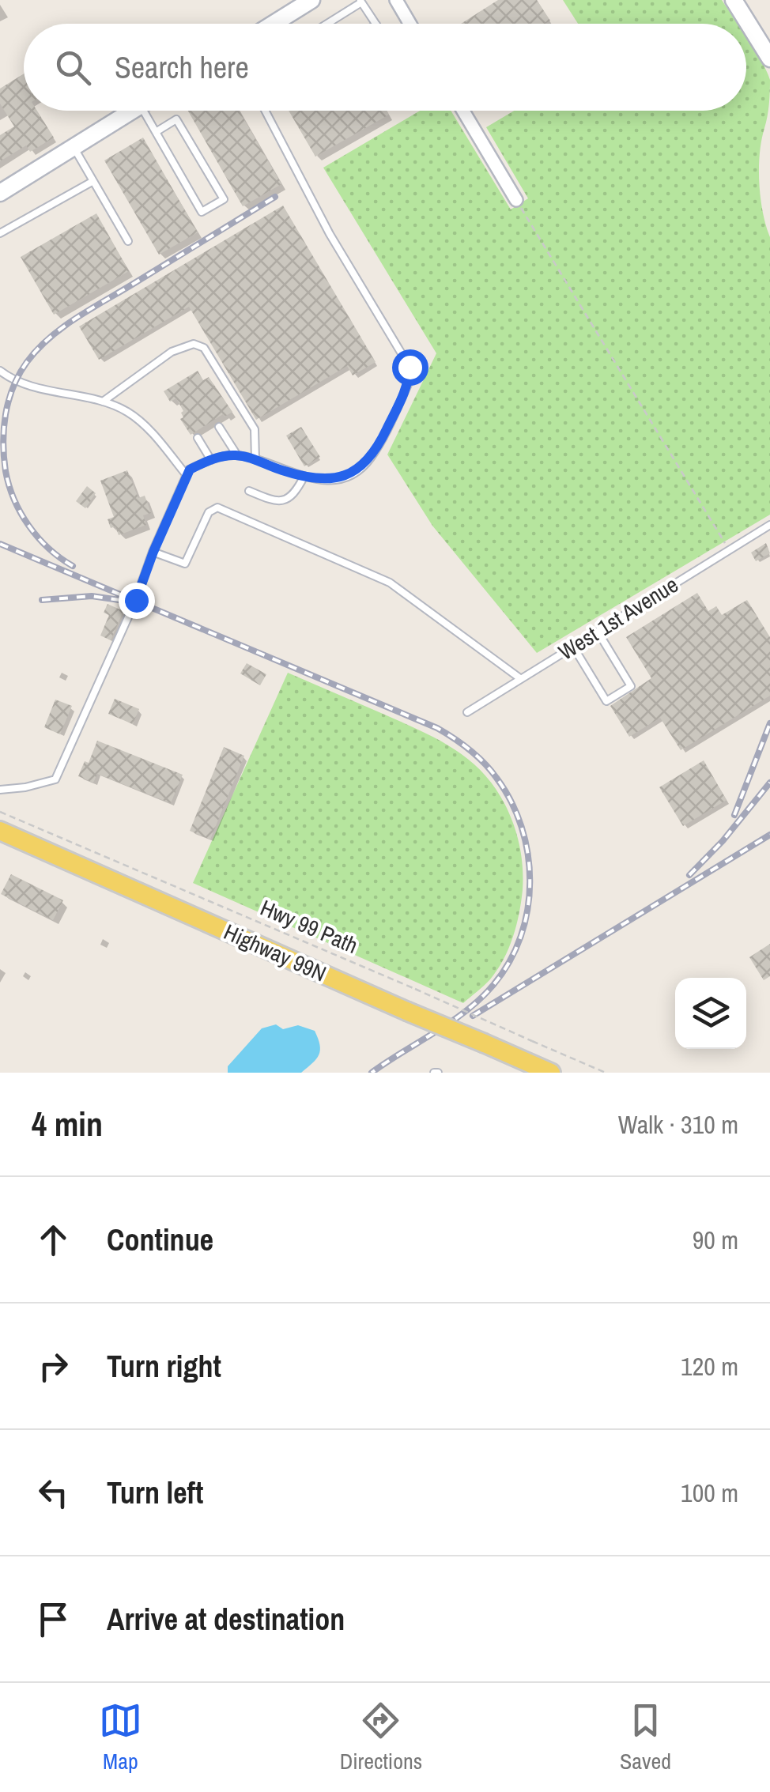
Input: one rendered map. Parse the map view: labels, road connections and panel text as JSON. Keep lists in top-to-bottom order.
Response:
{
  "streets": {
    "main road": ["Highway 99N"],
    "lane": ["West 1st Avenue"],
    "path": ["Hwy 99 Path"]
  },
  "page": {
    "search": "Search here",
    "heading": ["4 min", "Walk · 310 m"],
    "list": [
      ["Continue", "90 m"],
      ["Turn right", "120 m"],
      ["Turn left", "100 m"],
      "Arrive at destination"
    ],
    "nav": ["Map", "Directions", "Saved"]
  }
}
